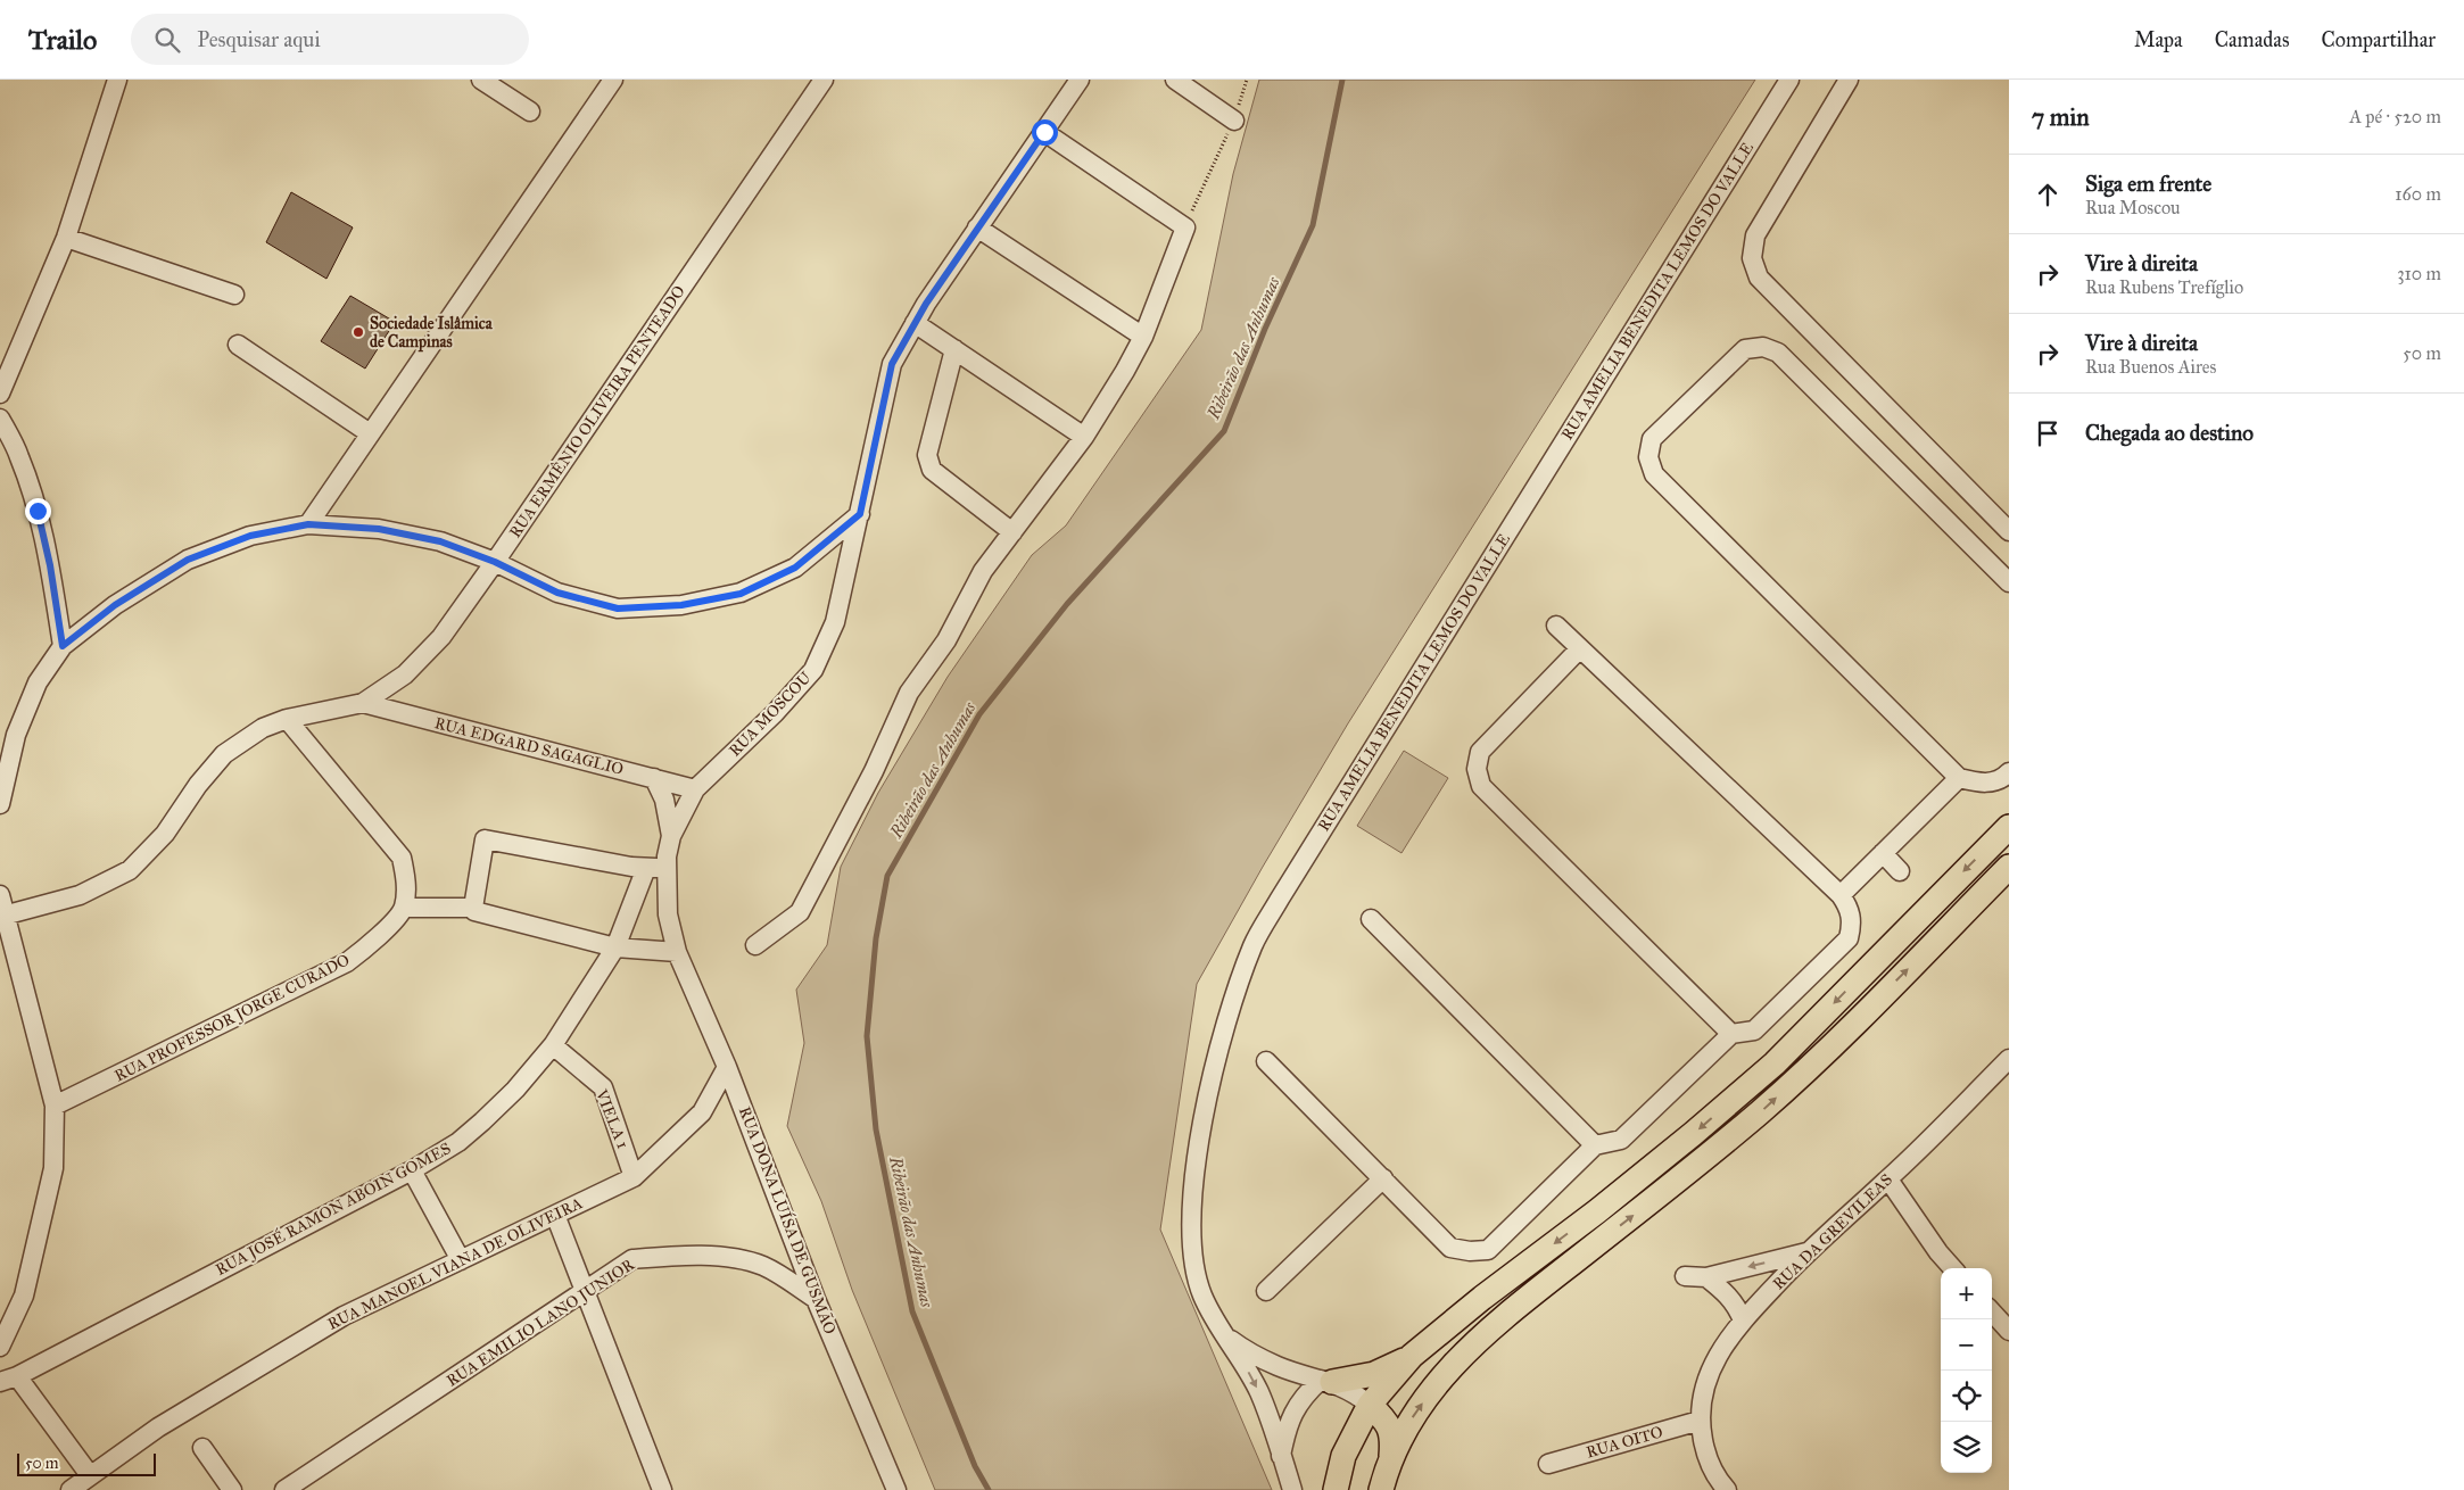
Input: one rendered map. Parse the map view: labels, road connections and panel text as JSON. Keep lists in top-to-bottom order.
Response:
{
  "streets": {
    "street": [
      "RUA AMELIA BENEDITA LEMOS DO VALLE",
      "RUA ERMÊNIO OLIVEIRA PENTEADO",
      "RUA MOSCOU",
      "RUA EDGARD SAGAGLIO",
      "RUA PROFESSOR JORGE CURADO",
      "VIELA 1",
      "RUA JOSÉ RAMON ABOIN GOMES",
      "RUA DONA LUÍSA DE GUSMÃO",
      "RUA DA GREVILEAS",
      "RUA MANOEL VIANA DE OLIVEIRA",
      "RUA EMILIO LANO JUNIOR",
      "RUA OITO"
    ]
  },
  "crossings": [
    ["RUA ERMÊNIO OLIVEIRA PENTEADO", "RUA EDGARD SAGAGLIO"],
    ["RUA MOSCOU", "RUA EDGARD SAGAGLIO"],
    ["RUA MOSCOU", "RUA DONA LUÍSA DE GUSMÃO"],
    ["VIELA 1", "RUA JOSÉ RAMON ABOIN GOMES"],
    ["VIELA 1", "RUA MANOEL VIANA DE OLIVEIRA"],
    ["RUA DONA LUÍSA DE GUSMÃO", "RUA MANOEL VIANA DE OLIVEIRA"],
    ["RUA DONA LUÍSA DE GUSMÃO", "RUA EMILIO LANO JUNIOR"],
    ["RUA DA GREVILEAS", "RUA OITO"]
  ],
  "water": ["Ribeirão das Anhumas"],
  "places": ["Sociedade Islâmica de Campinas"],
  "scale_bar": "50 m",
  "page": {
    "header": "Trailo",
    "search": "Pesquisar aqui",
    "nav": ["Mapa", "Camadas", "Compartilhar"],
    "heading": ["7 min", "A pé · 520 m"],
    "list": [
      ["Siga em frente", "Rua Moscou", "160 m"],
      ["Vire à direita", "Rua Rubens Trefíglio", "310 m"],
      ["Vire à direita", "Rua Buenos Aires", "50 m"],
      "Chegada ao destino"
    ],
    "map_buttons": ["+", "−"],
    "scale": "50 m"
  }
}
